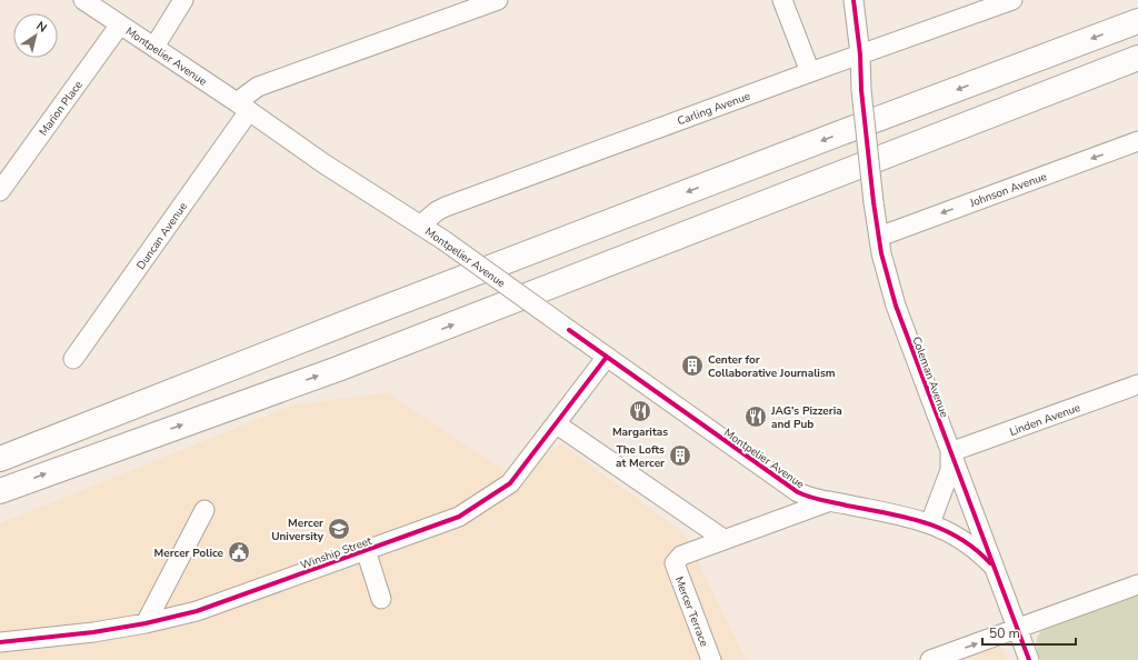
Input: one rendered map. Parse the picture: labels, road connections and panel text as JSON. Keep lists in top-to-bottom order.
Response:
{
  "streets": {
    "street": [
      "Montpelier Avenue",
      "Marion Place",
      "Carling Avenue",
      "Johnson Avenue",
      "Duncan Avenue",
      "Coleman Avenue",
      "Linden Avenue",
      "Winship Street",
      "Mercer Terrace"
    ]
  },
  "crossings": [
    ["Montpelier Avenue", "Marion Place"],
    ["Montpelier Avenue", "Carling Avenue"],
    ["Montpelier Avenue", "Duncan Avenue"],
    ["Montpelier Avenue", "Coleman Avenue"],
    ["Montpelier Avenue", "Winship Street"],
    ["Carling Avenue", "Coleman Avenue"],
    ["Johnson Avenue", "Coleman Avenue"],
    ["Coleman Avenue", "Linden Avenue"]
  ],
  "one_way": ["Johnson Avenue"],
  "places": {
    "building": ["Center for Collaborative Journalism", "The Lofts at Mercer"],
    "restaurant": ["Margaritas", "JAG’s Pizzeria and Pub"],
    "school or university": ["Mercer University"],
    "public building": ["Mercer Police"]
  },
  "scale_bar": "50 m",
  "north": "top right"
}
